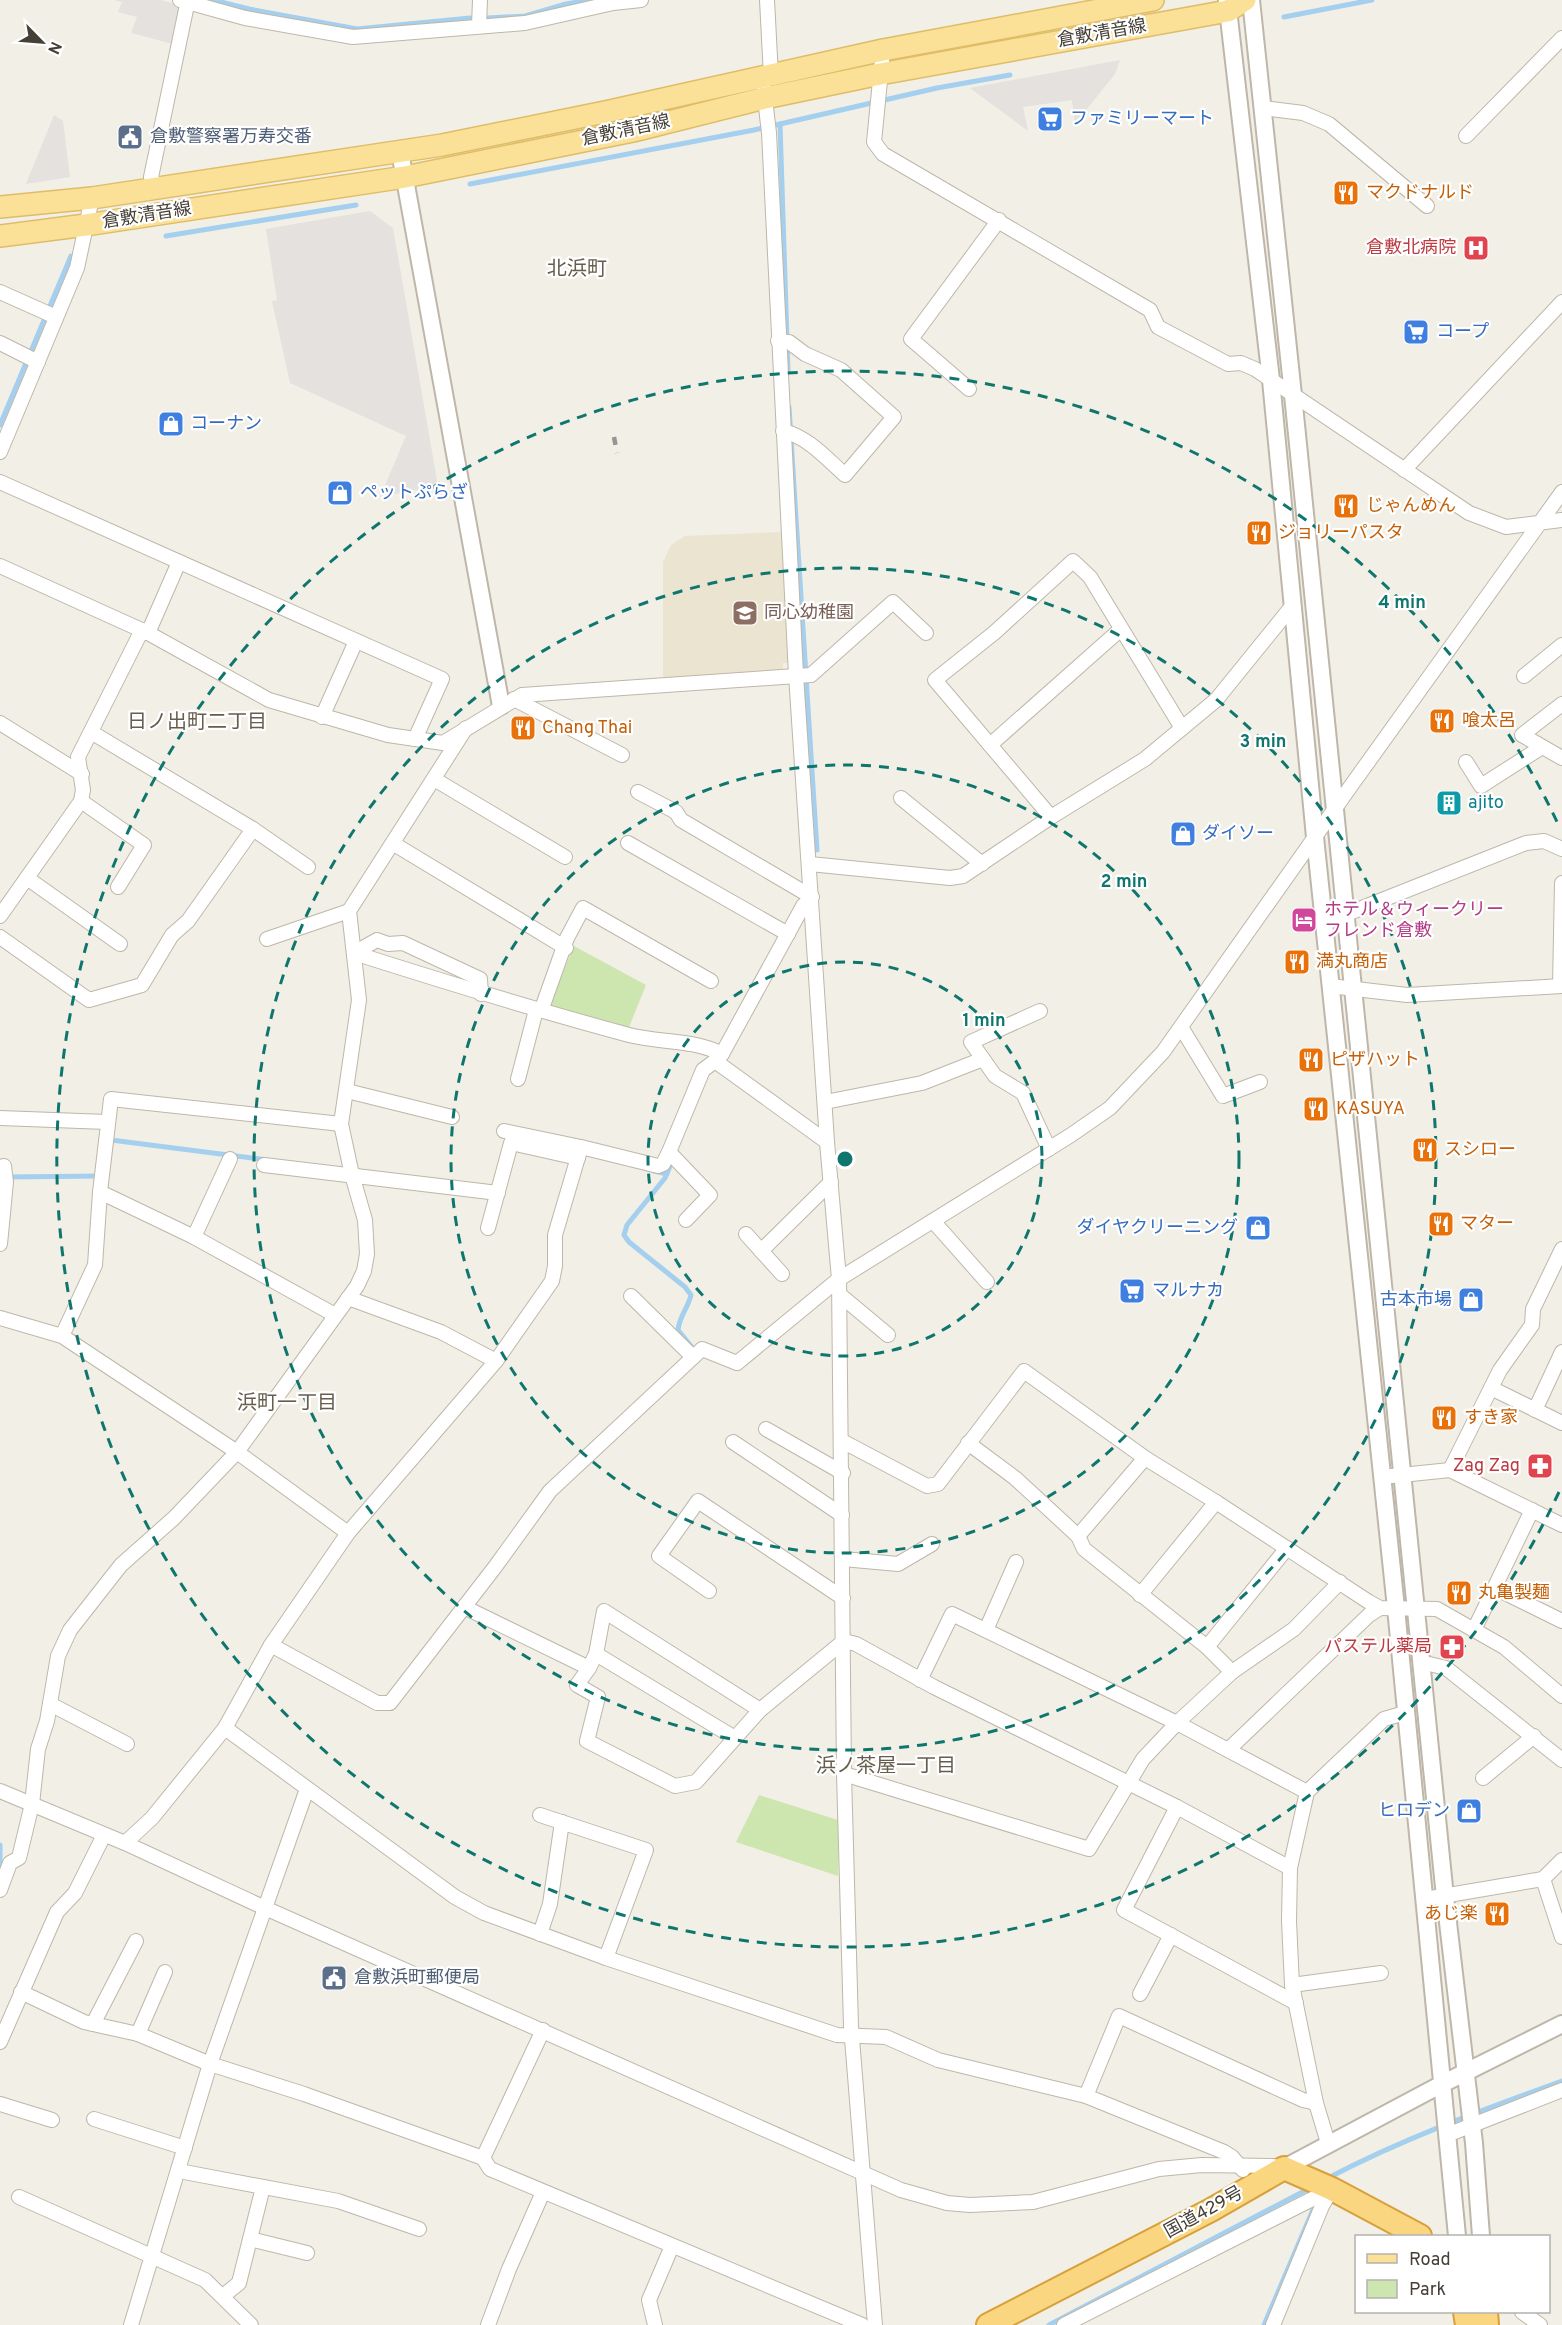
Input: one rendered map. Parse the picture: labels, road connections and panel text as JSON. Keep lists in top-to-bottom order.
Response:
{
  "streets": {
    "highway": ["国道429号"],
    "main road": ["倉敷清音線"]
  },
  "districts": [
    "北浜町",
    "日ノ出町二丁目",
    "浜町一丁目",
    "浜ノ茶屋一丁目"
  ],
  "places": {
    "supermarket": ["ファミリーマート", "コープ", "マルナカ"],
    "public building": ["倉敷警察署万寿交番", "倉敷浜町郵便局"],
    "restaurant": [
      "マクドナルド",
      "じゃんめん",
      "ジョリーパスタ",
      "喰太呂",
      "Chang Thai",
      "満丸商店",
      "ピザハット",
      "KASUYA",
      "スシロー",
      "マター",
      "すき家",
      "丸亀製麺",
      "あじ楽"
    ],
    "hospital": ["倉敷北病院"],
    "shop": [
      "コーナン",
      "ペットぷらざ",
      "ダイソー",
      "ダイヤクリーニング",
      "古本市場",
      "ヒロデン"
    ],
    "school or university": ["同心幼稚園"],
    "building": ["ajito"],
    "hotel": ["ホテル＆ウィークリー フレンド倉敷"],
    "pharmacy": ["Zag Zag", "パステル薬局"]
  },
  "legend": ["Road", "Park"],
  "north": "bottom right",
  "rings": [
    "4 min",
    "3 min",
    "2 min",
    "1 min"
  ]
}
